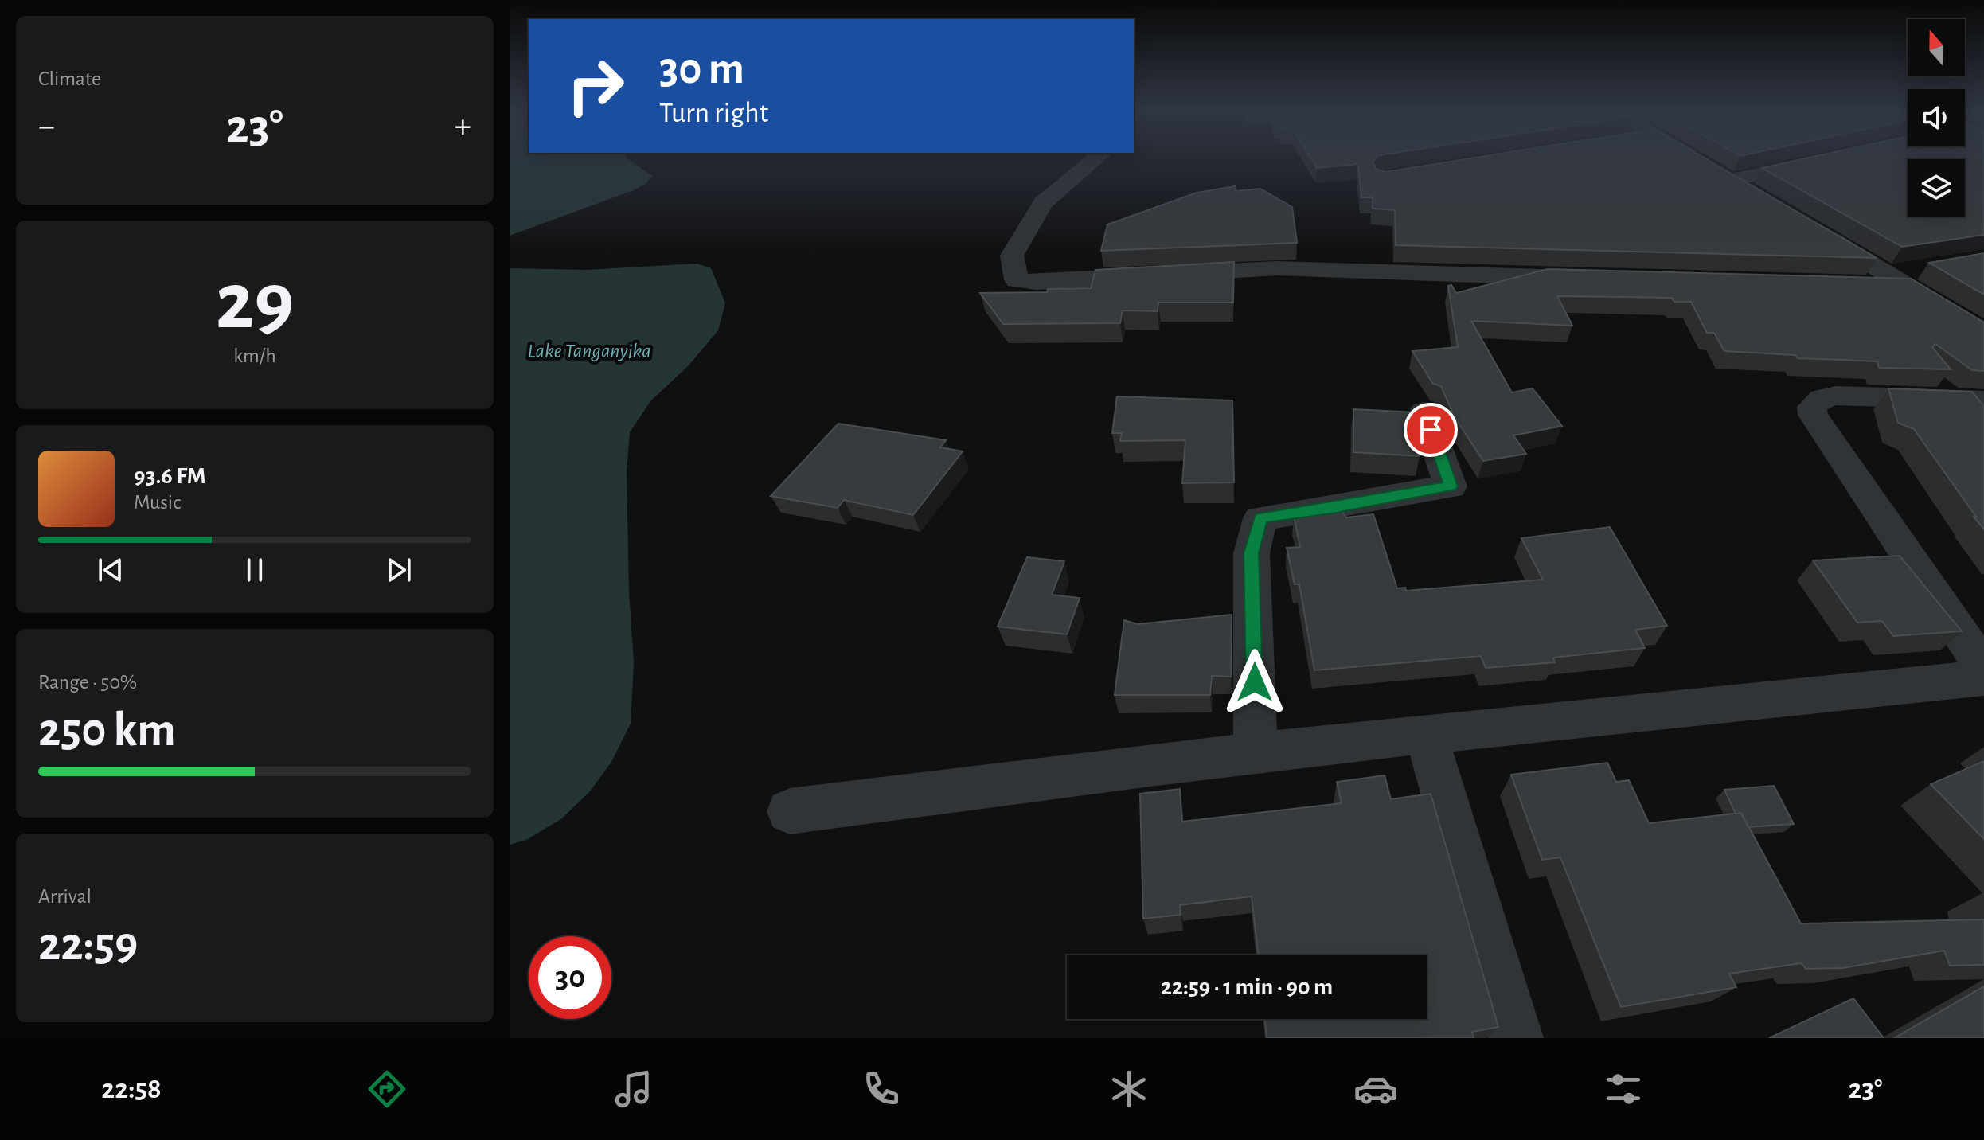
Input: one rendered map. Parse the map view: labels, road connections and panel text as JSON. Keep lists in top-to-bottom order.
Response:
{
  "water": ["Lake Tanganyika"],
  "north": "top",
  "page": {
    "tile": [
      "Climate",
      ["29", "km/h"],
      ["Range · 50%", "250 km"],
      ["Arrival", "22:59"]
    ],
    "turn": ["30 m", "Turn right"],
    "heat": ["−", "23°", "+"],
    "song": ["93.6 FM", "Music"],
    "limit": "30",
    "trip": "22:59 · 1 min · 90 m",
    "tabs": ["22:58", "23°"]
  }
}
